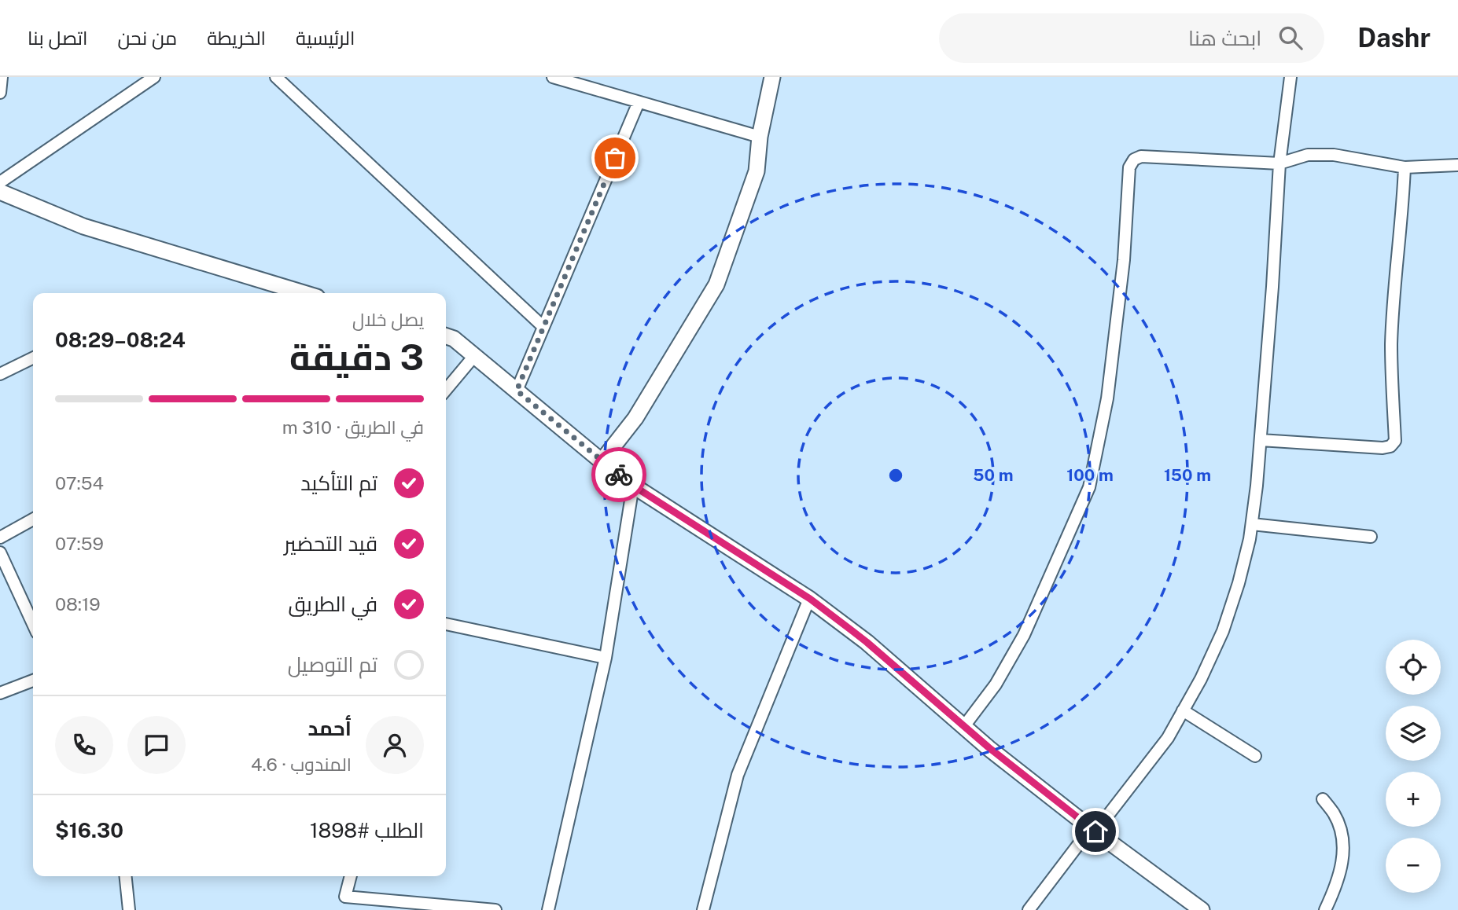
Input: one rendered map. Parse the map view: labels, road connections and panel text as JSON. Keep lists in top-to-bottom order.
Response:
{
  "page": {
    "header": "Dashr",
    "search": "ابحث هنا",
    "nav": [
      "الرئيسية",
      "الخريطة",
      "من نحن",
      "اتصل بنا"
    ],
    "heading": ["3 دقيقة", "يصل خلال", "08:24–08:29"],
    "panel": [
      "أحمد",
      "المندوب · 4.6",
      "الطلب #1898",
      "$16.30"
    ],
    "bar": "في الطريق · 310 m",
    "list": [
      ["تم التأكيد", "07:54"],
      ["قيد التحضير", "07:59"],
      ["في الطريق", "08:19"],
      "تم التوصيل"
    ],
    "map_buttons": ["+", "−"]
  },
  "rings": ["50 m", "100 m", "150 m"]
}
